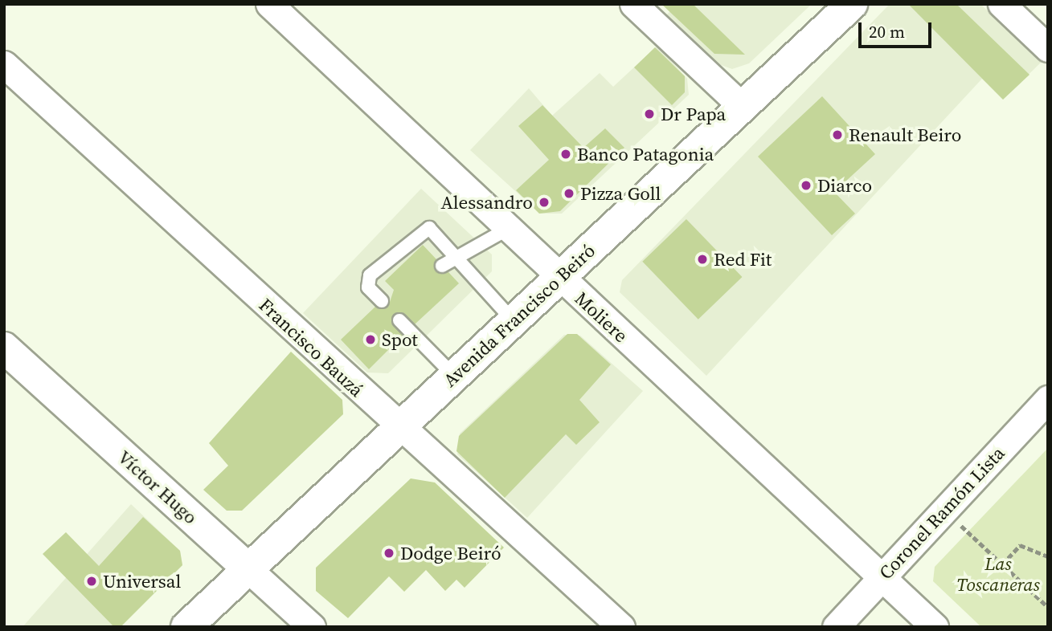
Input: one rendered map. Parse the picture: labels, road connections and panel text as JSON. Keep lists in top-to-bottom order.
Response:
{
  "streets": {
    "main road": ["Avenida Francisco Beiró", "Víctor Hugo"],
    "street": ["Moliere", "Francisco Bauzá", "Coronel Ramón Lista"]
  },
  "crossings": [
    ["Avenida Francisco Beiró", "Moliere"],
    ["Avenida Francisco Beiró", "Francisco Bauzá"],
    ["Avenida Francisco Beiró", "Víctor Hugo"],
    ["Moliere", "Coronel Ramón Lista"]
  ],
  "parks": ["Las Toscaneras"],
  "places": [
    "Dr Papa",
    "Renault Beiro",
    "Banco Patagonia",
    "Diarco",
    "Pizza Goll",
    "Alessandro",
    "Red Fit",
    "Spot",
    "Dodge Beiró",
    "Universal"
  ],
  "scale_bar": "20 m"
}
